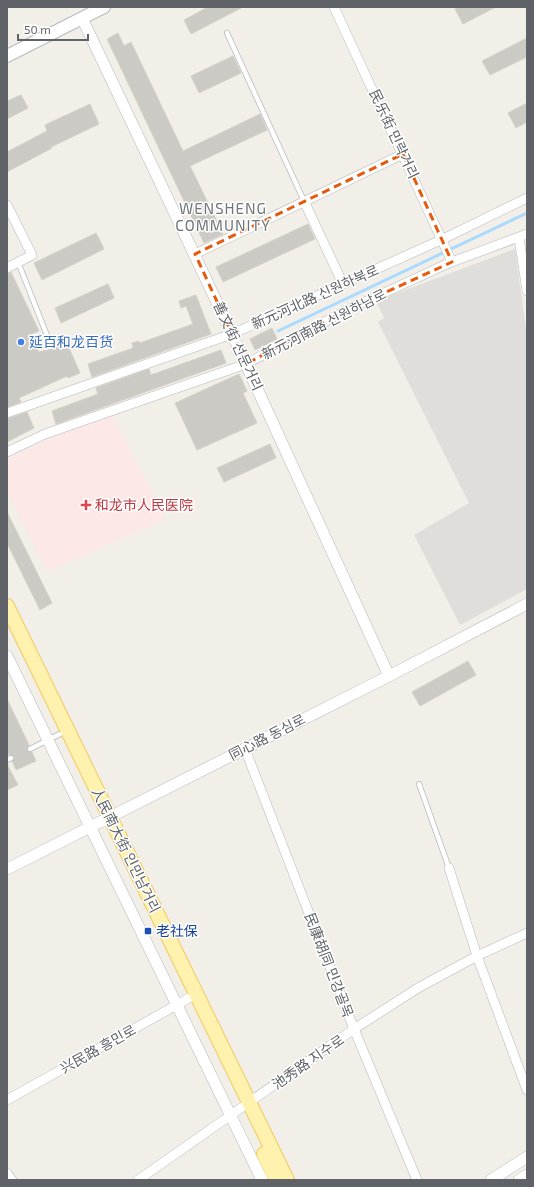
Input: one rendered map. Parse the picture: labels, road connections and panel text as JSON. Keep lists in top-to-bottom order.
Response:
{
  "streets": {
    "main road": ["人民南大街 인민남거리"],
    "street": [
      "民乐街 민락거리",
      "新元河北路 신원하북로",
      "新元河南路 신원하남로",
      "善文街 선문거리",
      "同心路 동심로",
      "民康胡同 민강골목",
      "兴民路 흥민로",
      "池秀路 지수로"
    ]
  },
  "crossings": [
    ["民乐街 민락거리", "新元河北路 신원하북로"],
    ["民乐街 민락거리", "新元河南路 신원하남로"],
    ["新元河北路 신원하북로", "善文街 선문거리"],
    ["新元河南路 신원하남로", "善文街 선문거리"],
    ["善文街 선문거리", "同心路 동심로"],
    ["同心路 동심로", "人民南大街 인민남거리"],
    ["同心路 동심로", "民康胡同 민강골목"],
    ["人民南大街 인민남거리", "兴民路 흥민로"],
    ["人民南大街 인민남거리", "池秀路 지수로"],
    ["民康胡同 민강골목", "池秀路 지수로"]
  ],
  "districts": ["WENSHENG COMMUNITY"],
  "places": {
    "other": ["延百和龙百货"],
    "health": ["和龙市人民医院"],
    "transit": ["老社保"]
  },
  "scale_bar": "50 m"
}
